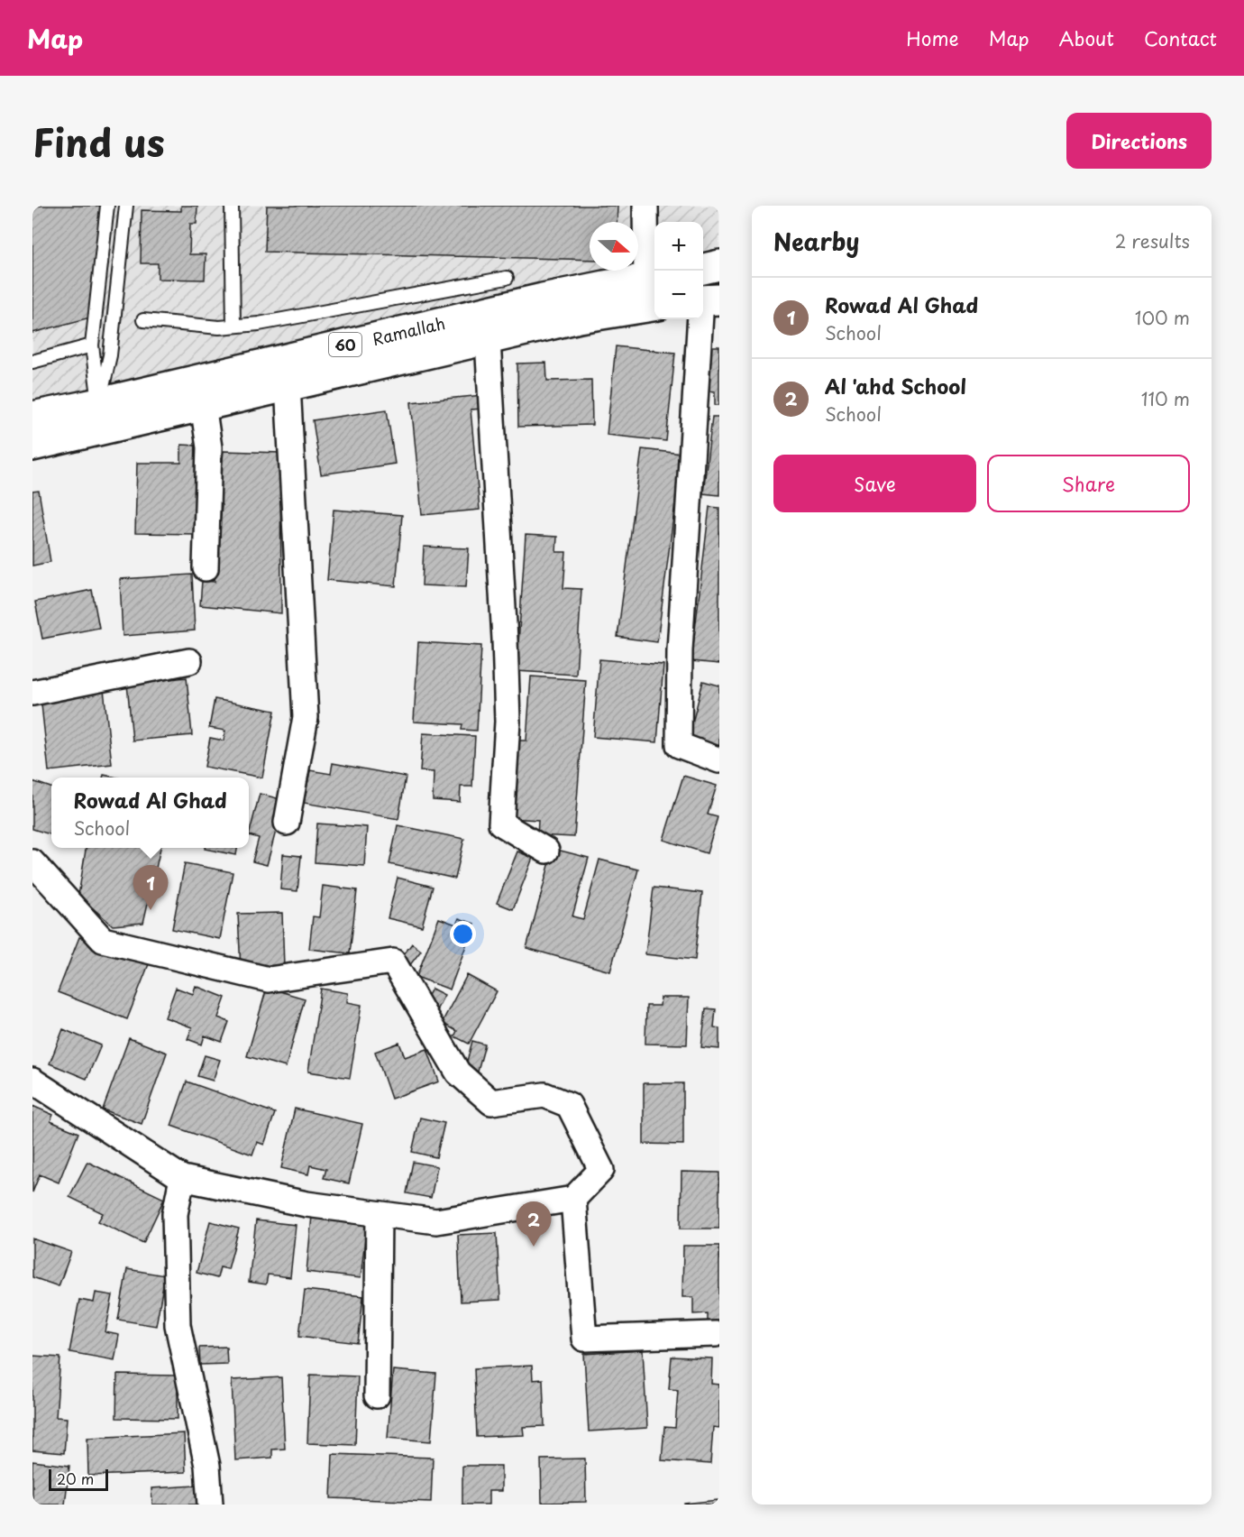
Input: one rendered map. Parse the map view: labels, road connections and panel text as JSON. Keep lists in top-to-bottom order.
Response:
{
  "streets": {
    "main road": ["Ramallah", "60"]
  },
  "scale_bar": "20 m",
  "north": "right",
  "page": {
    "header": "Map",
    "nav": [
      "Home",
      "Map",
      "About",
      "Contact"
    ],
    "title": "Find us",
    "buttons": [
      "Directions",
      ["Save", "Share"]
    ],
    "heading": ["Nearby", "2 results"],
    "map_buttons": ["+", "−"],
    "list": [
      {
        "mark": "1",
        "name": "Rowad Al Ghad",
        "note": "School",
        "value": "100 m"
      },
      {
        "mark": "2",
        "name": "Al 'ahd School",
        "note": "School",
        "value": "110 m"
      }
    ],
    "popup": ["Rowad Al Ghad", "School"],
    "pins": ["1", "2"],
    "scale": "20 m"
  }
}
